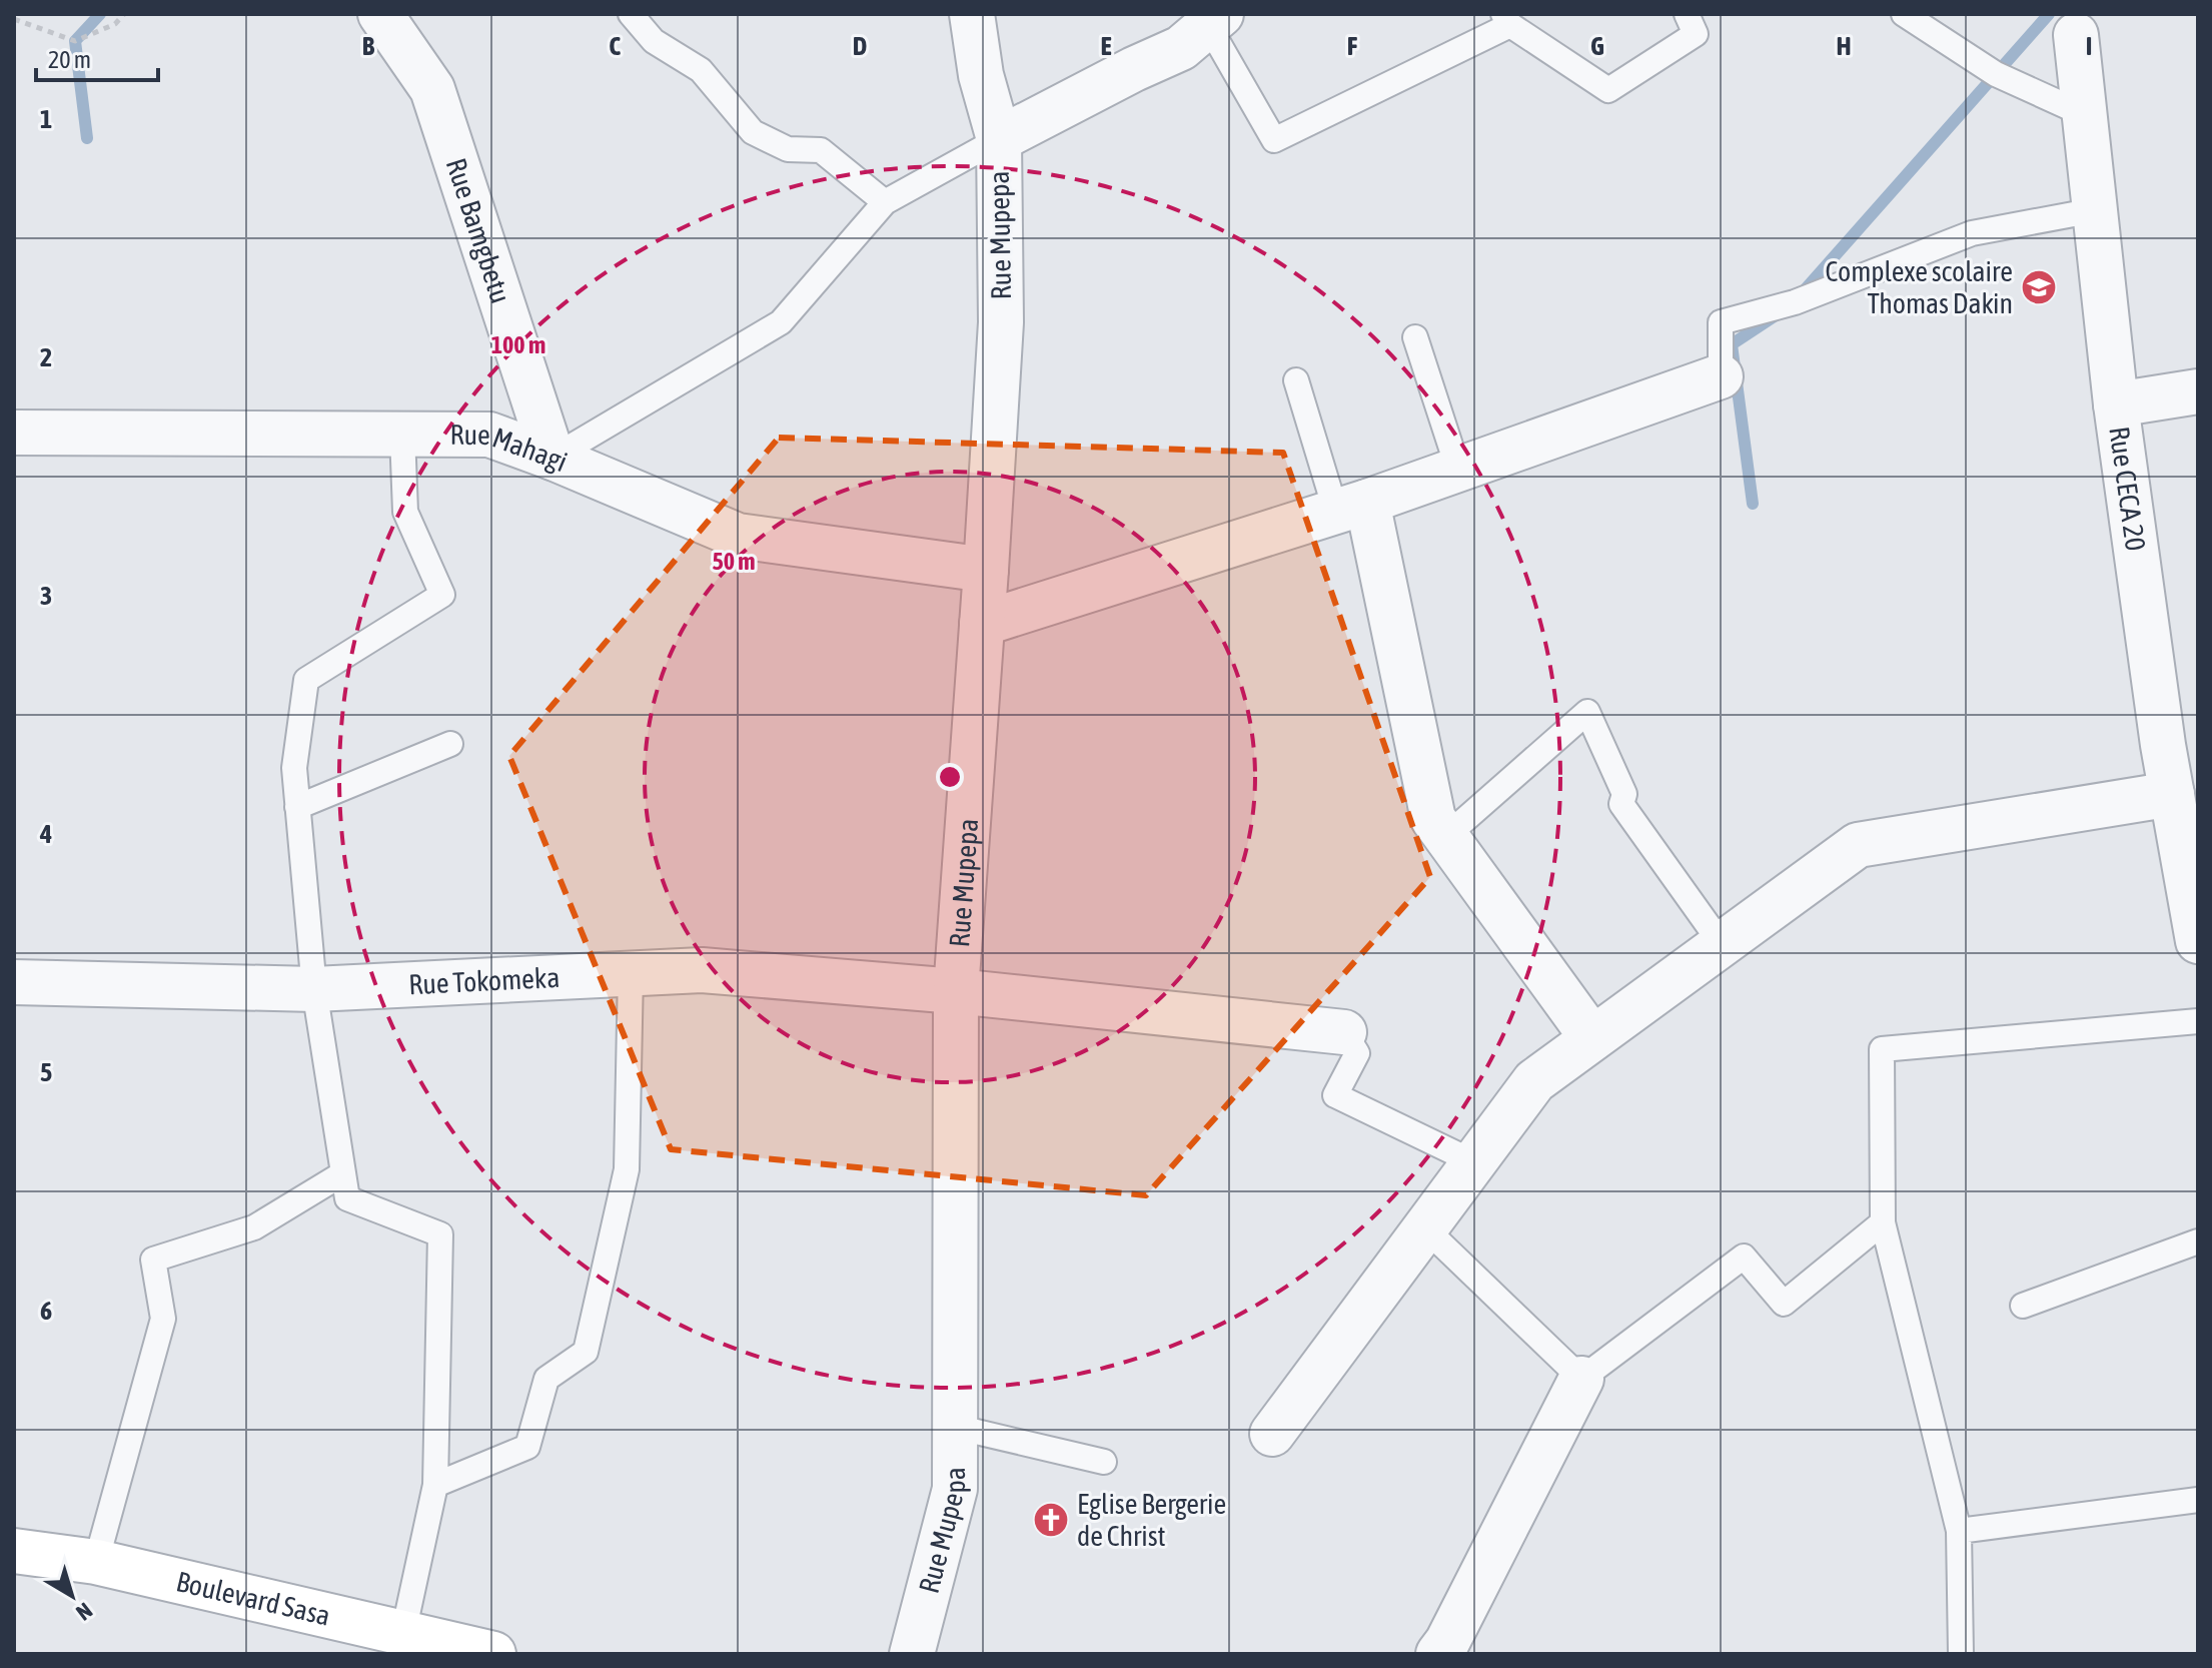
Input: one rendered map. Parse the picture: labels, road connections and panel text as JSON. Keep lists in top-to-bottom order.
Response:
{
  "streets": {
    "street": [
      "Rue Bamgbetu",
      "Rue Mupepa",
      "Rue Mahagi",
      "Rue CECA 20",
      "Rue Tokomeka",
      "Boulevard Sasa"
    ]
  },
  "crossings": [
    ["Rue Bamgbetu", "Rue Mahagi"],
    ["Rue Mupepa", "Rue Mahagi"],
    ["Rue Mupepa", "Rue Tokomeka"]
  ],
  "places": {
    "school or university": ["Complexe scolaire Thomas Dakin"],
    "church": ["Eglise Bergerie de Christ"]
  },
  "scale_bar": "20 m",
  "north": "bottom right",
  "grid": {
    "columns": [
      "B",
      "C",
      "D",
      "E",
      "F",
      "G",
      "H",
      "I"
    ],
    "rows": [
      "1",
      "2",
      "3",
      "4",
      "5",
      "6"
    ]
  },
  "rings": ["100 m", "50 m"]
}
